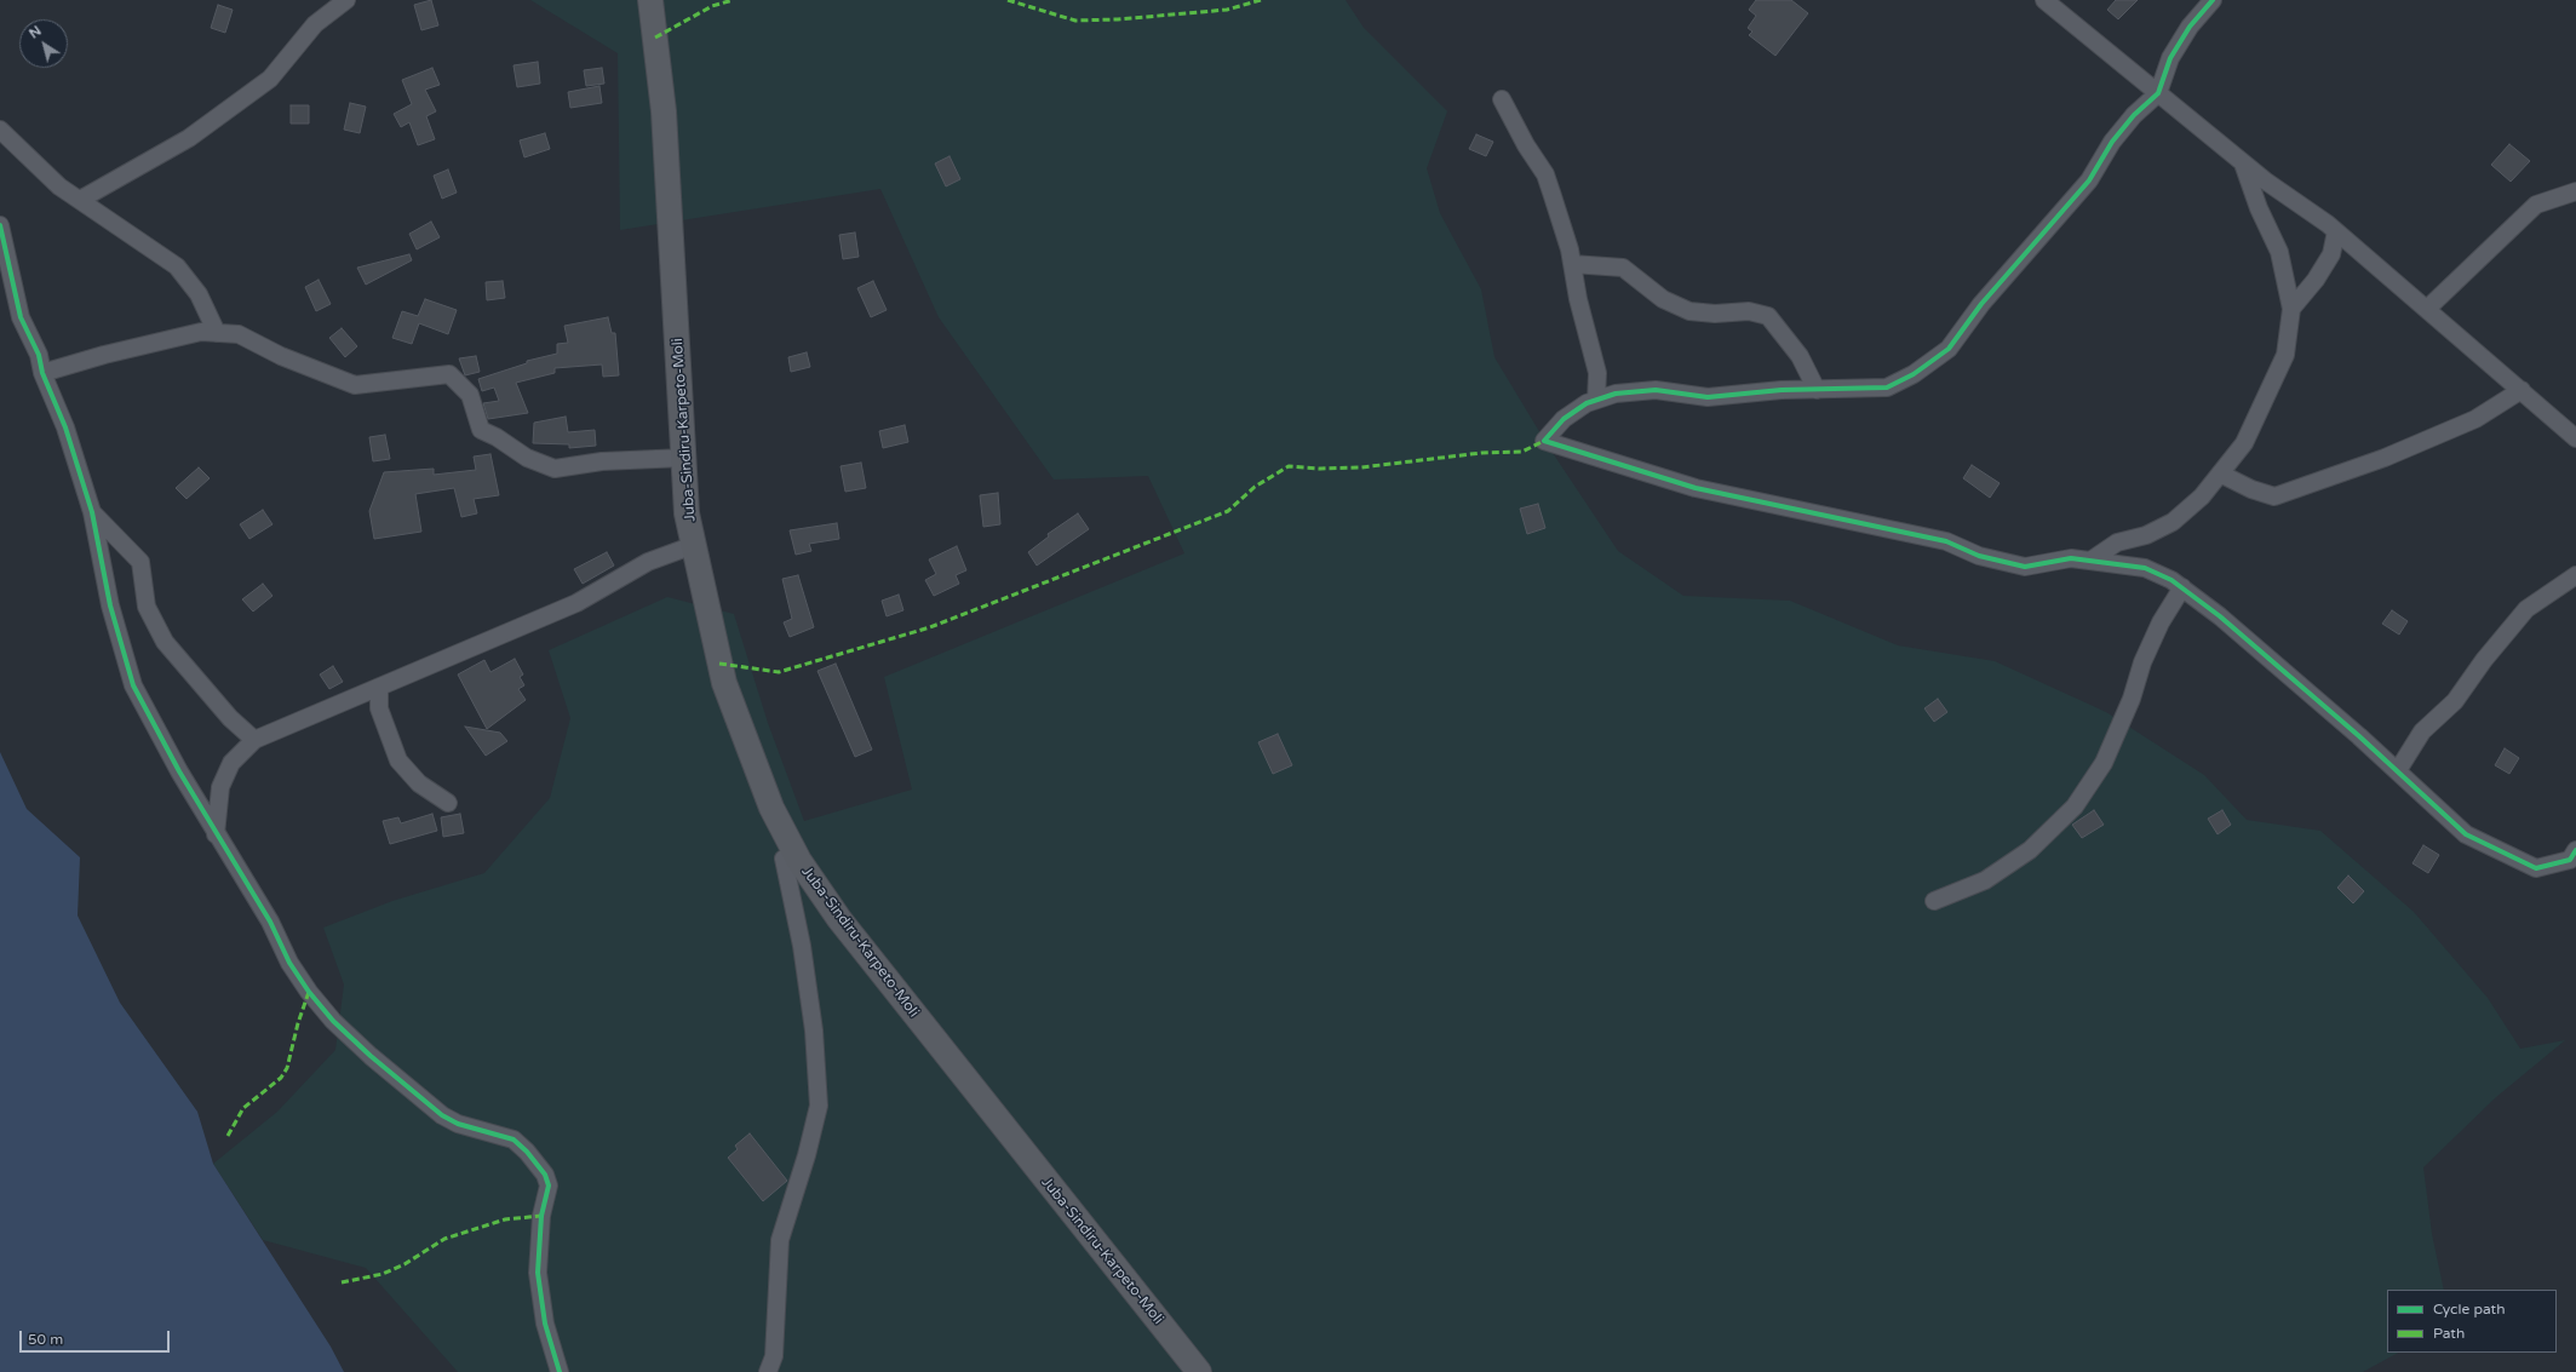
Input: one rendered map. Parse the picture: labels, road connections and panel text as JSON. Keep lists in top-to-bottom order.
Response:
{
  "streets": {
    "main road": ["Juba-Sindiru-Karpeto-Moli"]
  },
  "legend": ["Cycle path", "Path"],
  "scale_bar": "50 m",
  "north": "top left"
}
